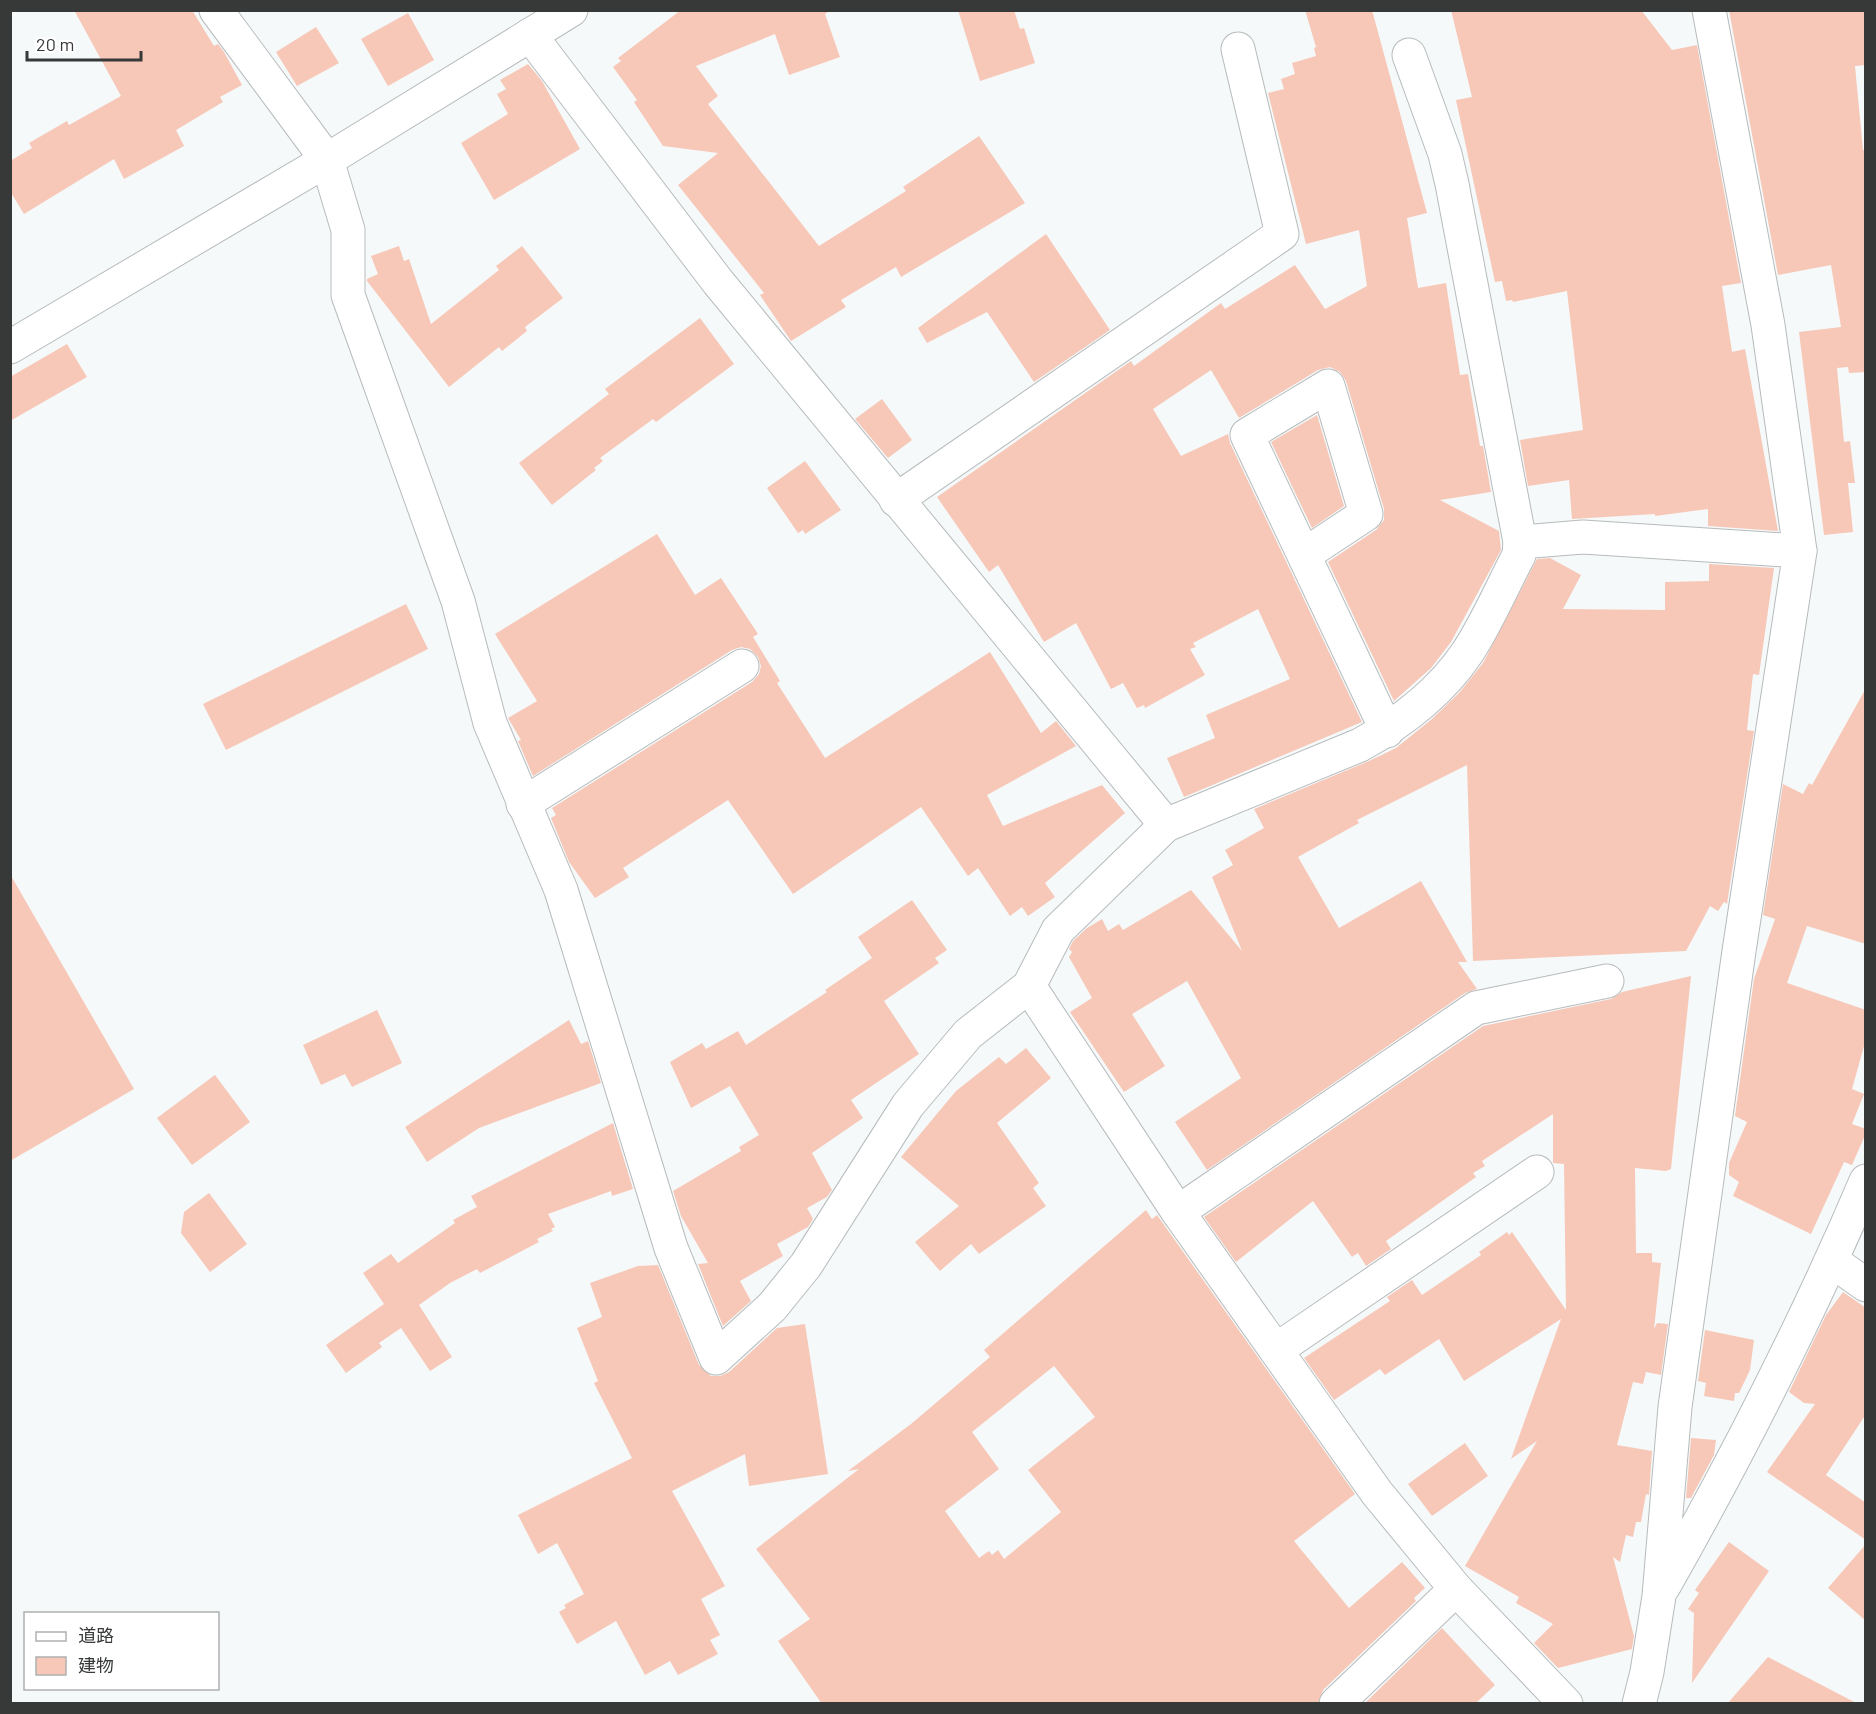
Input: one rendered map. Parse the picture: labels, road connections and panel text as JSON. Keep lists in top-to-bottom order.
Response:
{
  "legend": ["道路", "建物"],
  "scale_bar": "20 m"
}
